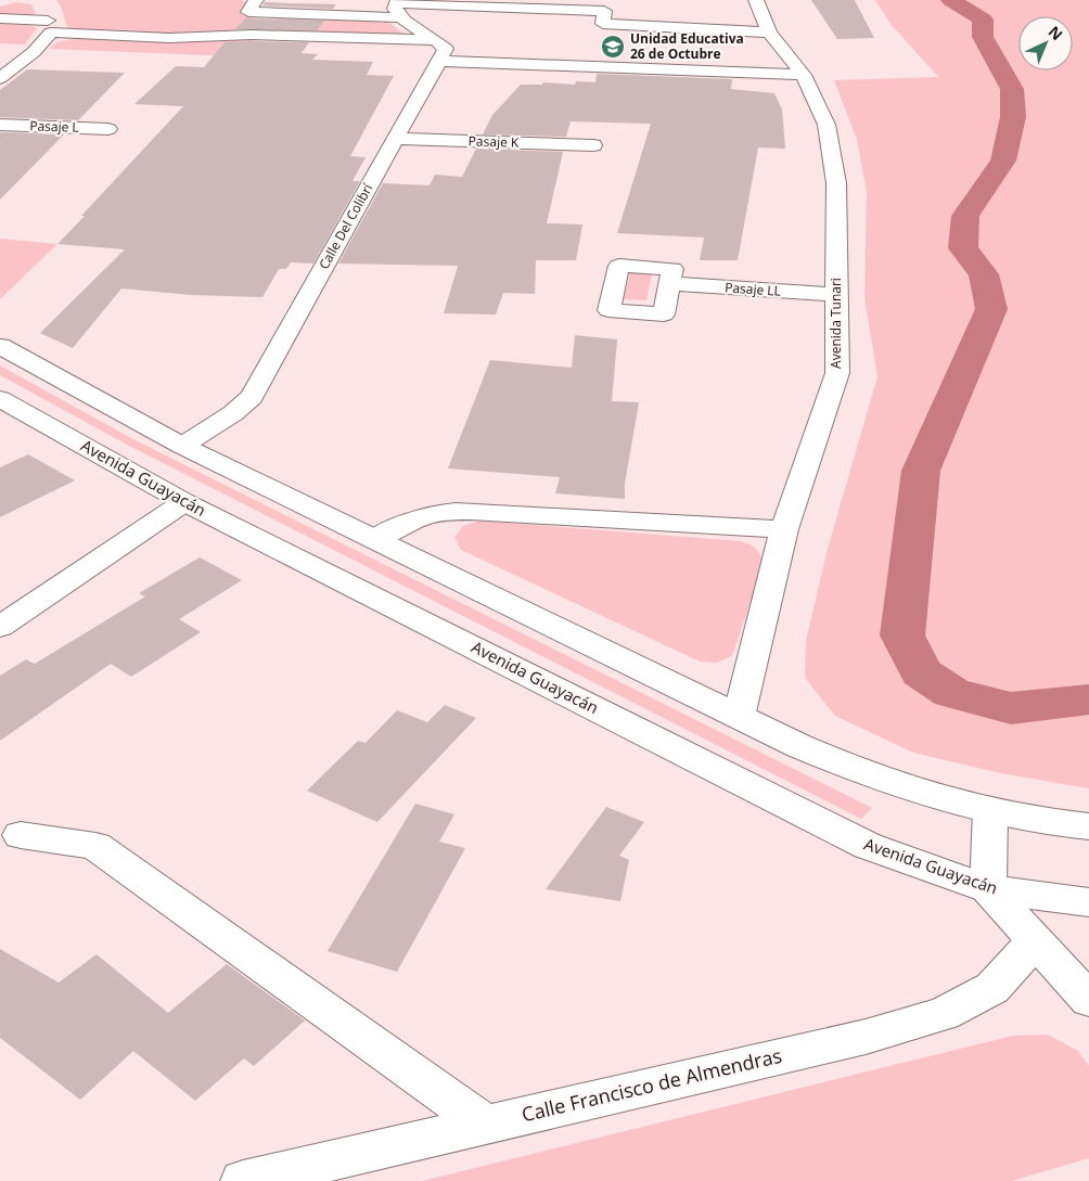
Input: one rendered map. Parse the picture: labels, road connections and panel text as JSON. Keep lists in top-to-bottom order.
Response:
{
  "streets": {
    "street": [
      "Pasaje L",
      "Pasaje K",
      "Calle Del Colibrí",
      "Pasaje LL",
      "Avenida Tunari",
      "Avenida Guayacán",
      "Calle Francisco de Almendras"
    ]
  },
  "crossings": [
    ["Pasaje K", "Calle Del Colibrí"],
    ["Pasaje LL", "Avenida Tunari"]
  ],
  "places": {
    "school or university": ["Unidad Educativa 26 de Octubre"]
  },
  "north": "top right"
}
